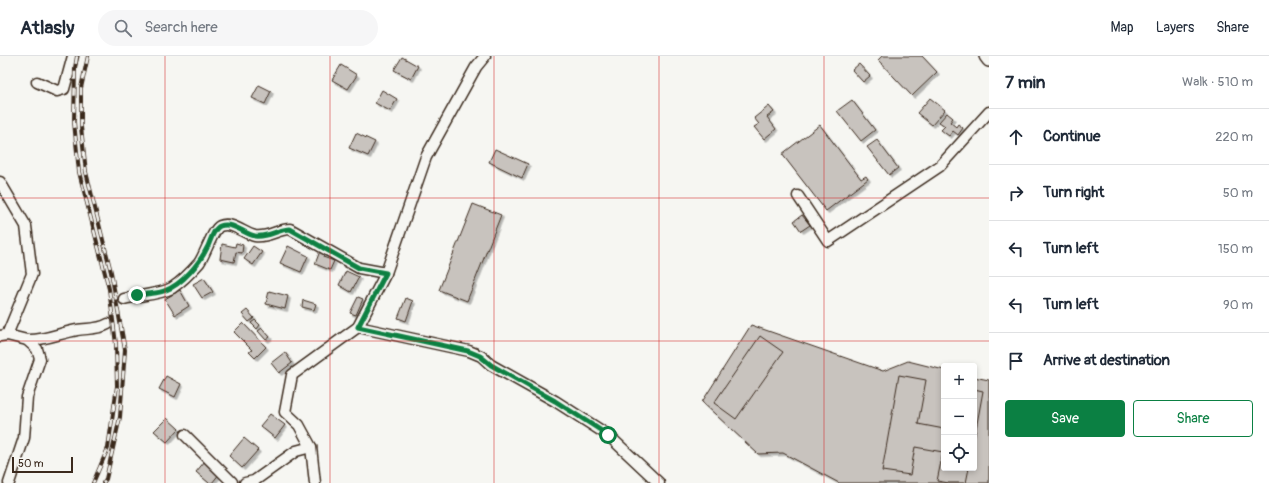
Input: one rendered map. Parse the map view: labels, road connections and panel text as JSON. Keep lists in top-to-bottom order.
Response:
{
  "scale_bar": "50 m",
  "page": {
    "header": "Atlasly",
    "search": "Search here",
    "nav": ["Map", "Layers", "Share"],
    "heading": ["7 min", "Walk · 510 m"],
    "list": [
      ["Continue", "220 m"],
      ["Turn right", "50 m"],
      ["Turn left", "150 m"],
      ["Turn left", "90 m"],
      "Arrive at destination"
    ],
    "map_buttons": ["+", "−"],
    "buttons": ["Save", "Share"],
    "scale": "50 m"
  }
}
